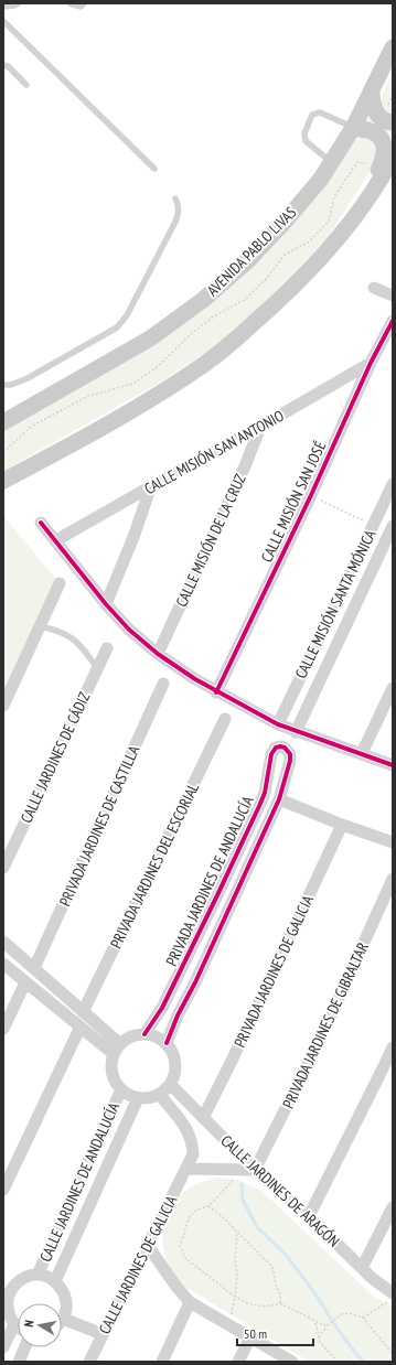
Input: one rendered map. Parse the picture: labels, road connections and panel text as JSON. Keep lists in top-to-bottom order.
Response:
{
  "streets": {
    "main road": ["AVENIDA PABLO LIVAS"],
    "street": [
      "CALLE MISIÓN SAN ANTONIO",
      "CALLE MISIÓN SAN JOSÉ",
      "CALLE MISIÓN DE LA CRUZ",
      "CALLE MISIÓN SANTA MÓNICA",
      "CALLE JARDINES DE CÁDIZ",
      "PRIVADA JARDINES DE CASTILLA",
      "PRIVADA JARDINES DEL ESCORIAL",
      "PRIVADA JARDINES DE ANDALUCÍA",
      "PRIVADA JARDINES DE GALICIA",
      "PRIVADA JARDINES DE GIBRALTAR",
      "CALLE JARDINES DE ANDALUCÍA",
      "CALLE JARDINES DE ARAGÓN",
      "CALLE JARDINES DE GALICIA"
    ]
  },
  "crossings": [
    ["CALLE MISIÓN SAN ANTONIO", "CALLE MISIÓN SAN JOSÉ"],
    ["CALLE MISIÓN SAN ANTONIO", "CALLE MISIÓN DE LA CRUZ"],
    ["PRIVADA JARDINES DE ANDALUCÍA", "CALLE JARDINES DE ANDALUCÍA"],
    ["PRIVADA JARDINES DE ANDALUCÍA", "CALLE JARDINES DE ARAGÓN"],
    ["PRIVADA JARDINES DE ANDALUCÍA", "CALLE JARDINES DE GALICIA"],
    ["PRIVADA JARDINES DE GALICIA", "CALLE JARDINES DE ARAGÓN"],
    ["PRIVADA JARDINES DE GIBRALTAR", "CALLE JARDINES DE ARAGÓN"],
    ["CALLE JARDINES DE ANDALUCÍA", "CALLE JARDINES DE ARAGÓN"],
    ["CALLE JARDINES DE ANDALUCÍA", "CALLE JARDINES DE GALICIA"],
    ["CALLE JARDINES DE ARAGÓN", "CALLE JARDINES DE GALICIA"]
  ],
  "scale_bar": "50 m",
  "north": "left"
}
